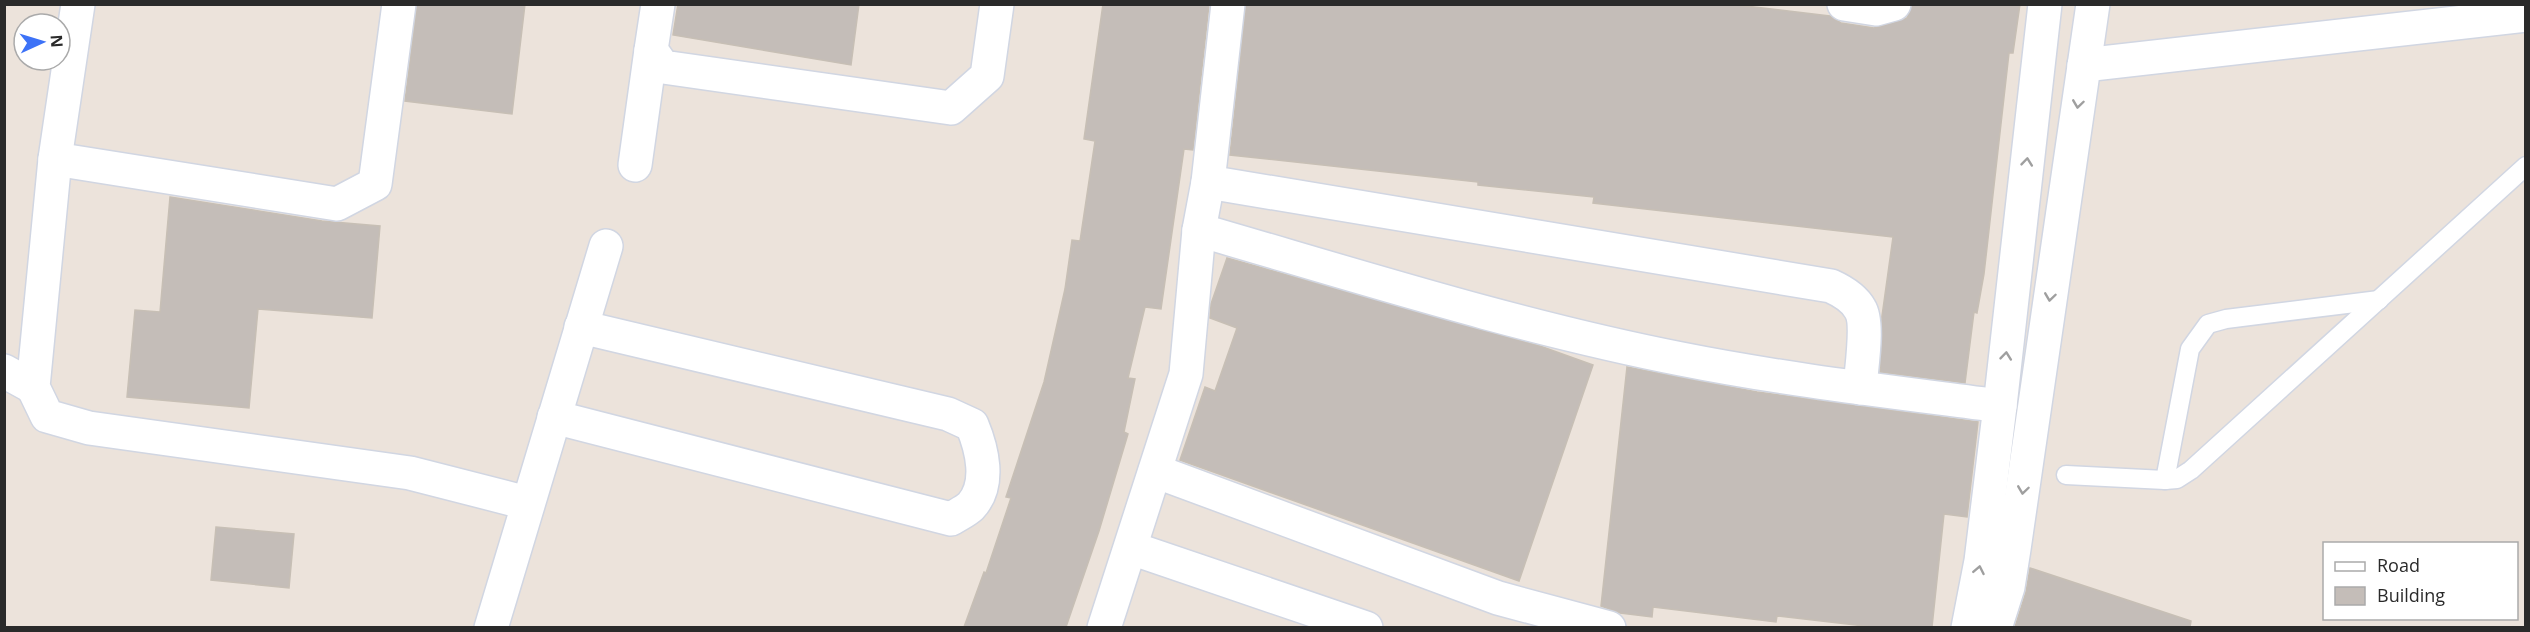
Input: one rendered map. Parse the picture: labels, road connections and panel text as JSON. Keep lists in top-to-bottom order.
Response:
{
  "legend": ["Road", "Building"],
  "north": "right"
}
